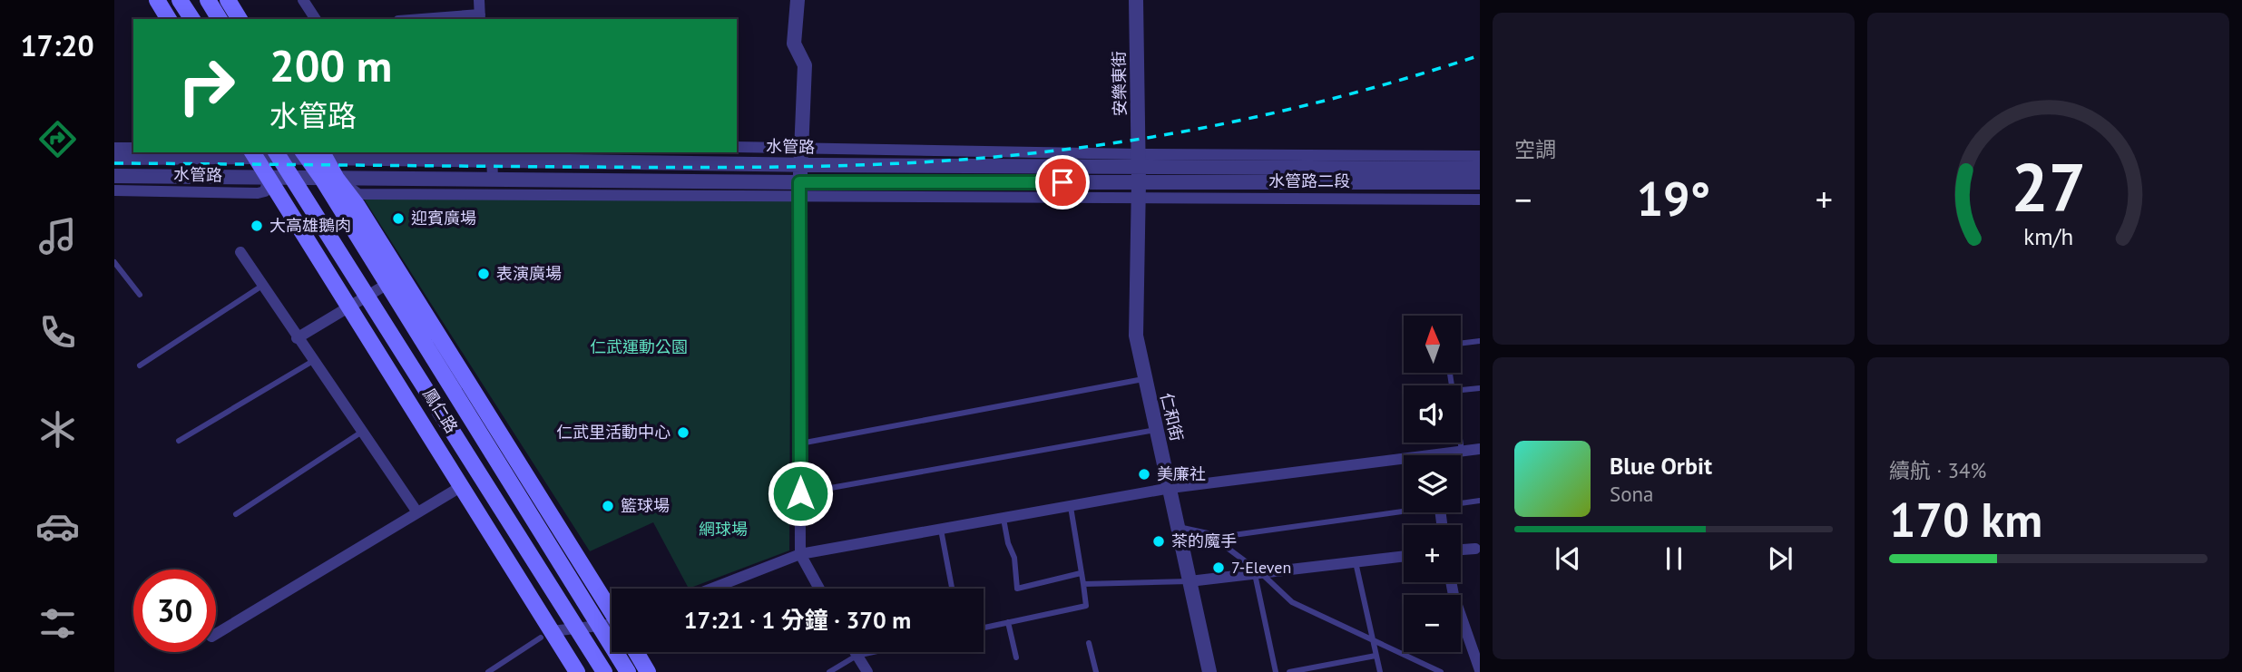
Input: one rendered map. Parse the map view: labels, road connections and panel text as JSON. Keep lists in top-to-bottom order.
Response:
{
  "streets": {
    "main road": ["鳳仁路"],
    "street": [
      "安樂東街",
      "水管路",
      "水管路二段",
      "仁和街"
    ]
  },
  "crossings": [
    ["安樂東街", "水管路"],
    ["安樂東街", "水管路二段"],
    ["安樂東街", "仁和街"],
    ["水管路", "水管路二段"],
    ["水管路", "鳳仁路"],
    ["水管路", "仁和街"],
    ["水管路二段", "仁和街"]
  ],
  "parks": ["仁武運動公園", "網球場"],
  "places": [
    "迎賓廣場",
    "大高雄鵝肉",
    "表演廣場",
    "仁武里活動中心",
    "美廉社",
    "籃球場",
    "茶的魔手",
    "7-Eleven"
  ],
  "north": "top",
  "page": {
    "tabs": "17:20",
    "tile": [
      "空調",
      ["續航 · 34%", "170 km"]
    ],
    "turn": ["200 m", "水管路"],
    "heat": ["−", "19°", "+"],
    "map_buttons": ["+", "−"],
    "song": ["Blue Orbit", "Sona"],
    "limit": "30",
    "trip": "17:21 · 1 分鐘 · 370 m",
    "gauge": ["27", "km/h"]
  }
}
